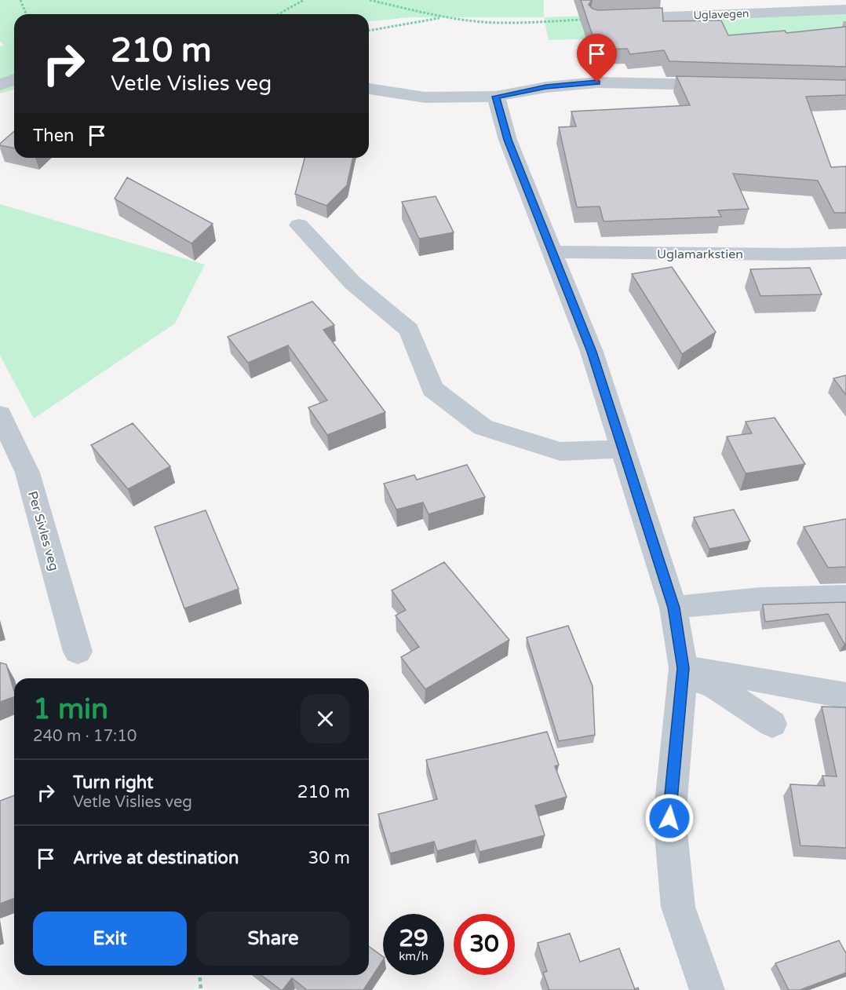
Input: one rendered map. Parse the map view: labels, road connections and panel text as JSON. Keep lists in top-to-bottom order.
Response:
{
  "streets": {
    "street": ["Uglavegen", "Uglamarkstien", "Per Sivles veg"]
  },
  "page": {
    "turn": ["210 m", "Vetle Vislies veg"],
    "then": "Then",
    "heading": ["1 min", "240 m · 17:10"],
    "list": [
      {
        "name": "Turn right",
        "note": "Vetle Vislies veg",
        "value": "210 m"
      },
      {
        "name": "Arrive at destination",
        "value": "30 m"
      }
    ],
    "buttons": ["Exit", "Share"],
    "speed": "29 km/h",
    "limit": "30"
  }
}
